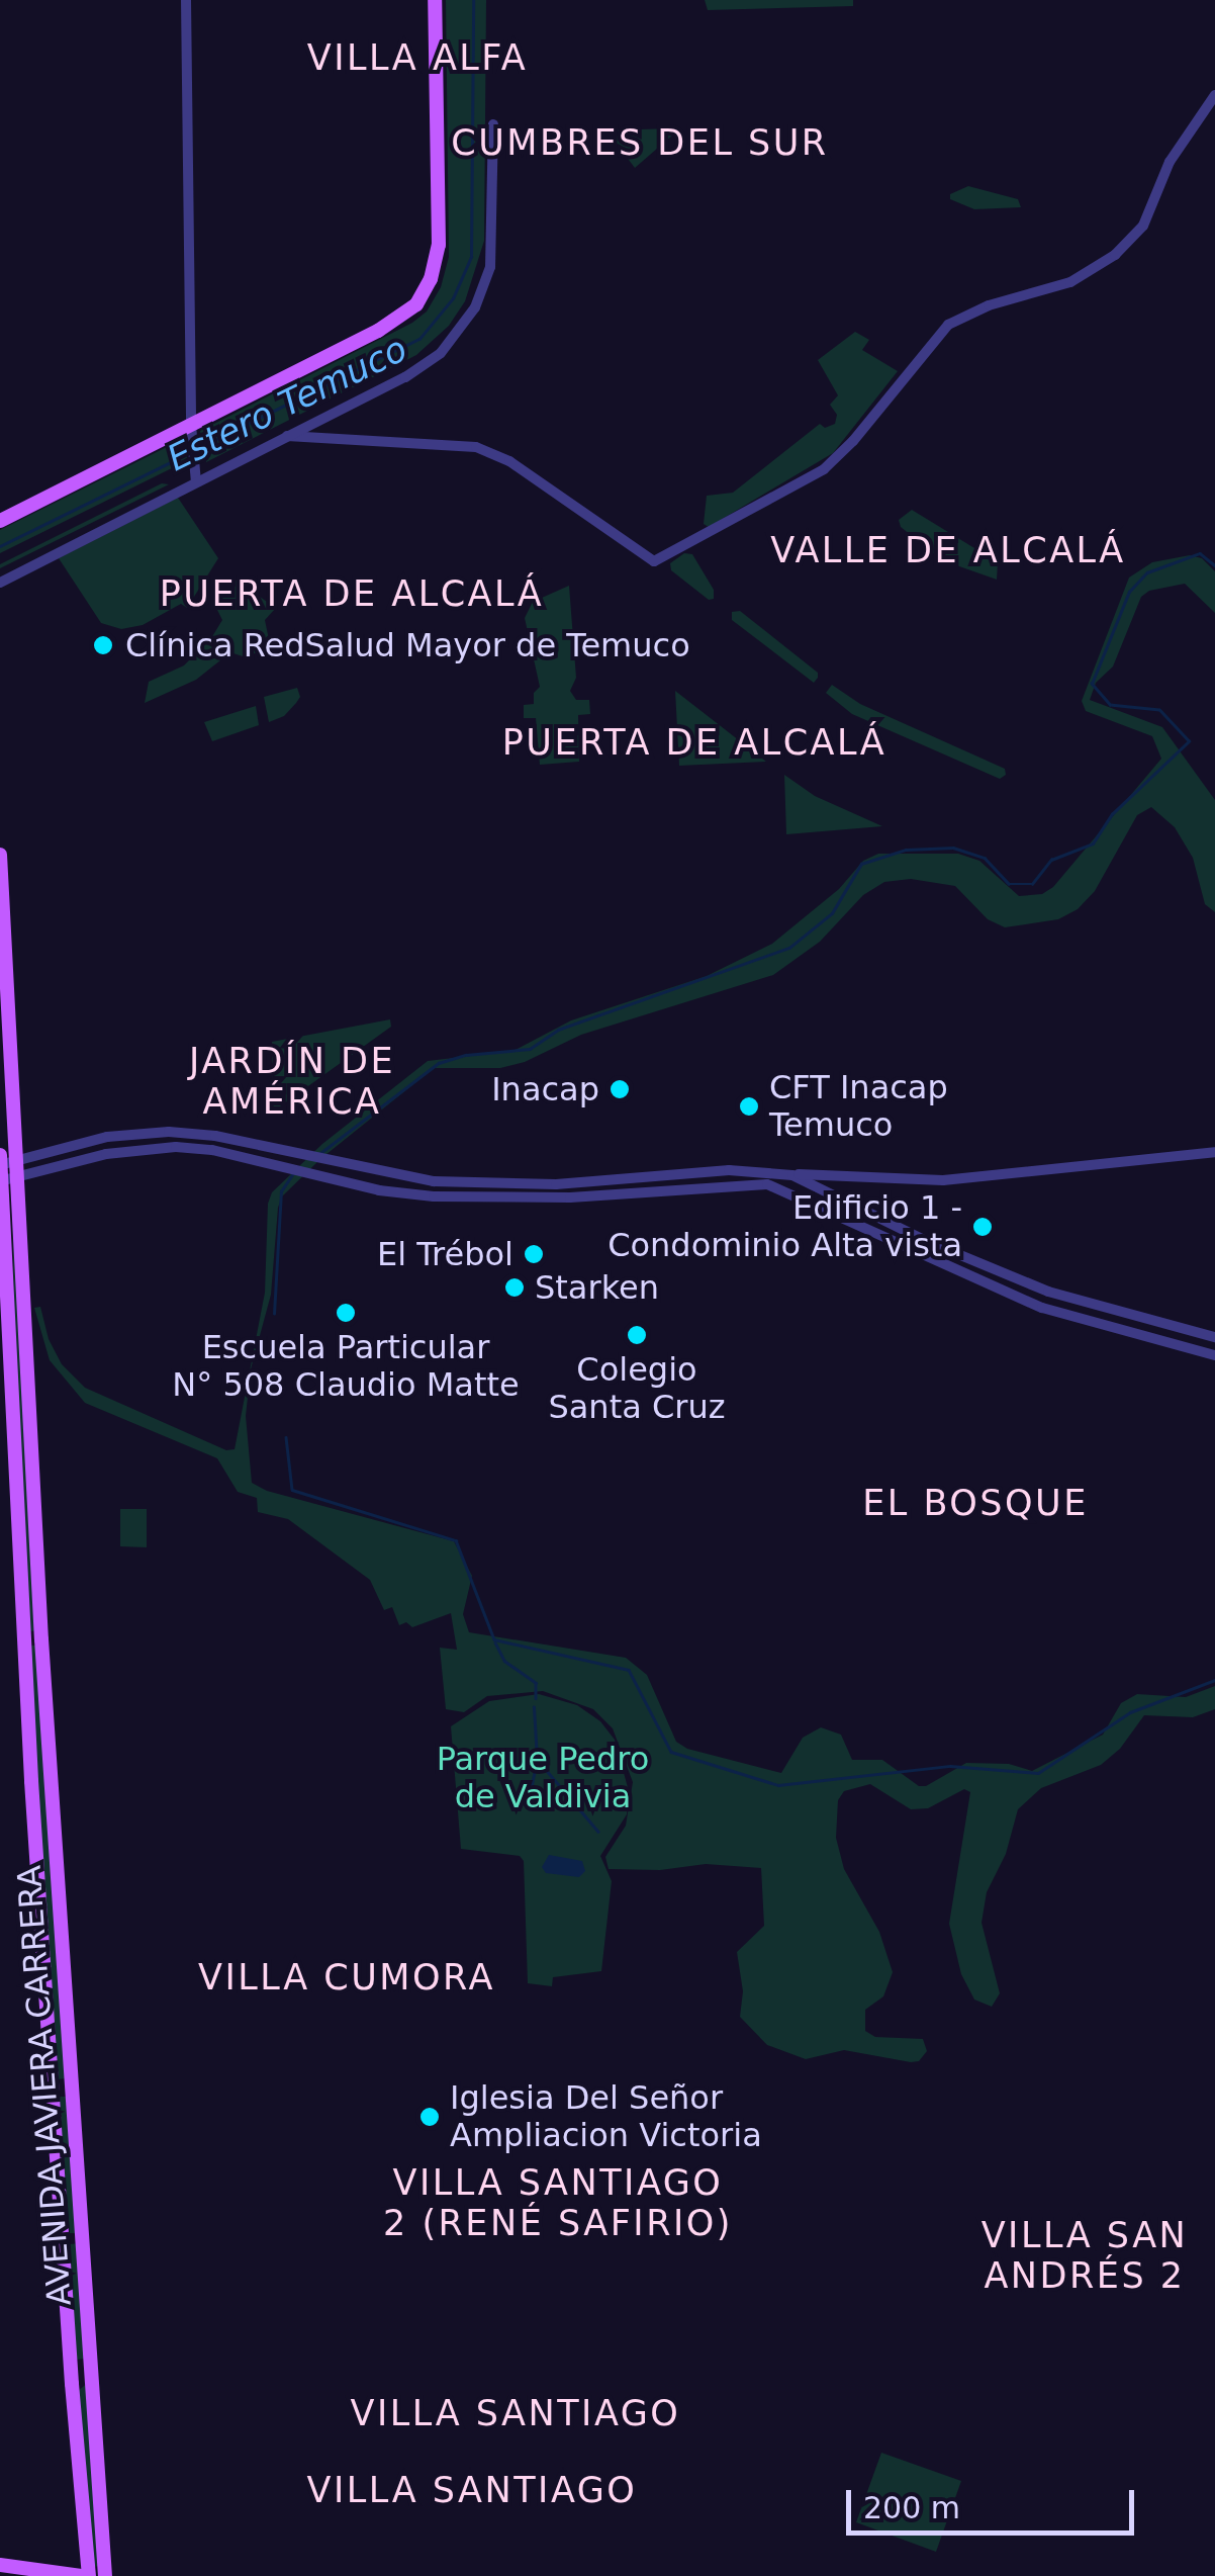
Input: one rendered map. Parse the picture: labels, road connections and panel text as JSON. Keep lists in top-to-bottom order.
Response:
{
  "streets": {
    "main road": ["AVENIDA JAVIERA CARRERA"]
  },
  "districts": [
    "VILLA ALFA",
    "CUMBRES DEL SUR",
    "VALLE DE ALCALÁ",
    "PUERTA DE ALCALÁ",
    "PUERTA DE ALCALÁ",
    "JARDÍN DE AMÉRICA",
    "EL BOSQUE",
    "VILLA CUMORA",
    "VILLA SANTIAGO 2 (RENÉ SAFIRIO)",
    "VILLA SAN ANDRÉS 2",
    "VILLA SANTIAGO",
    "VILLA SANTIAGO"
  ],
  "water": ["Estero Temuco"],
  "parks": ["Parque Pedro de Valdivia"],
  "places": [
    "Clínica RedSalud Mayor de Temuco",
    "Inacap",
    "CFT Inacap Temuco",
    "Edificio 1 - Condominio Alta vista",
    "El Trébol",
    "Starken",
    "Escuela Particular N° 508 Claudio Matte",
    "Colegio Santa Cruz",
    "Iglesia Del Señor Ampliacion Victoria"
  ],
  "scale_bar": "200 m"
}
